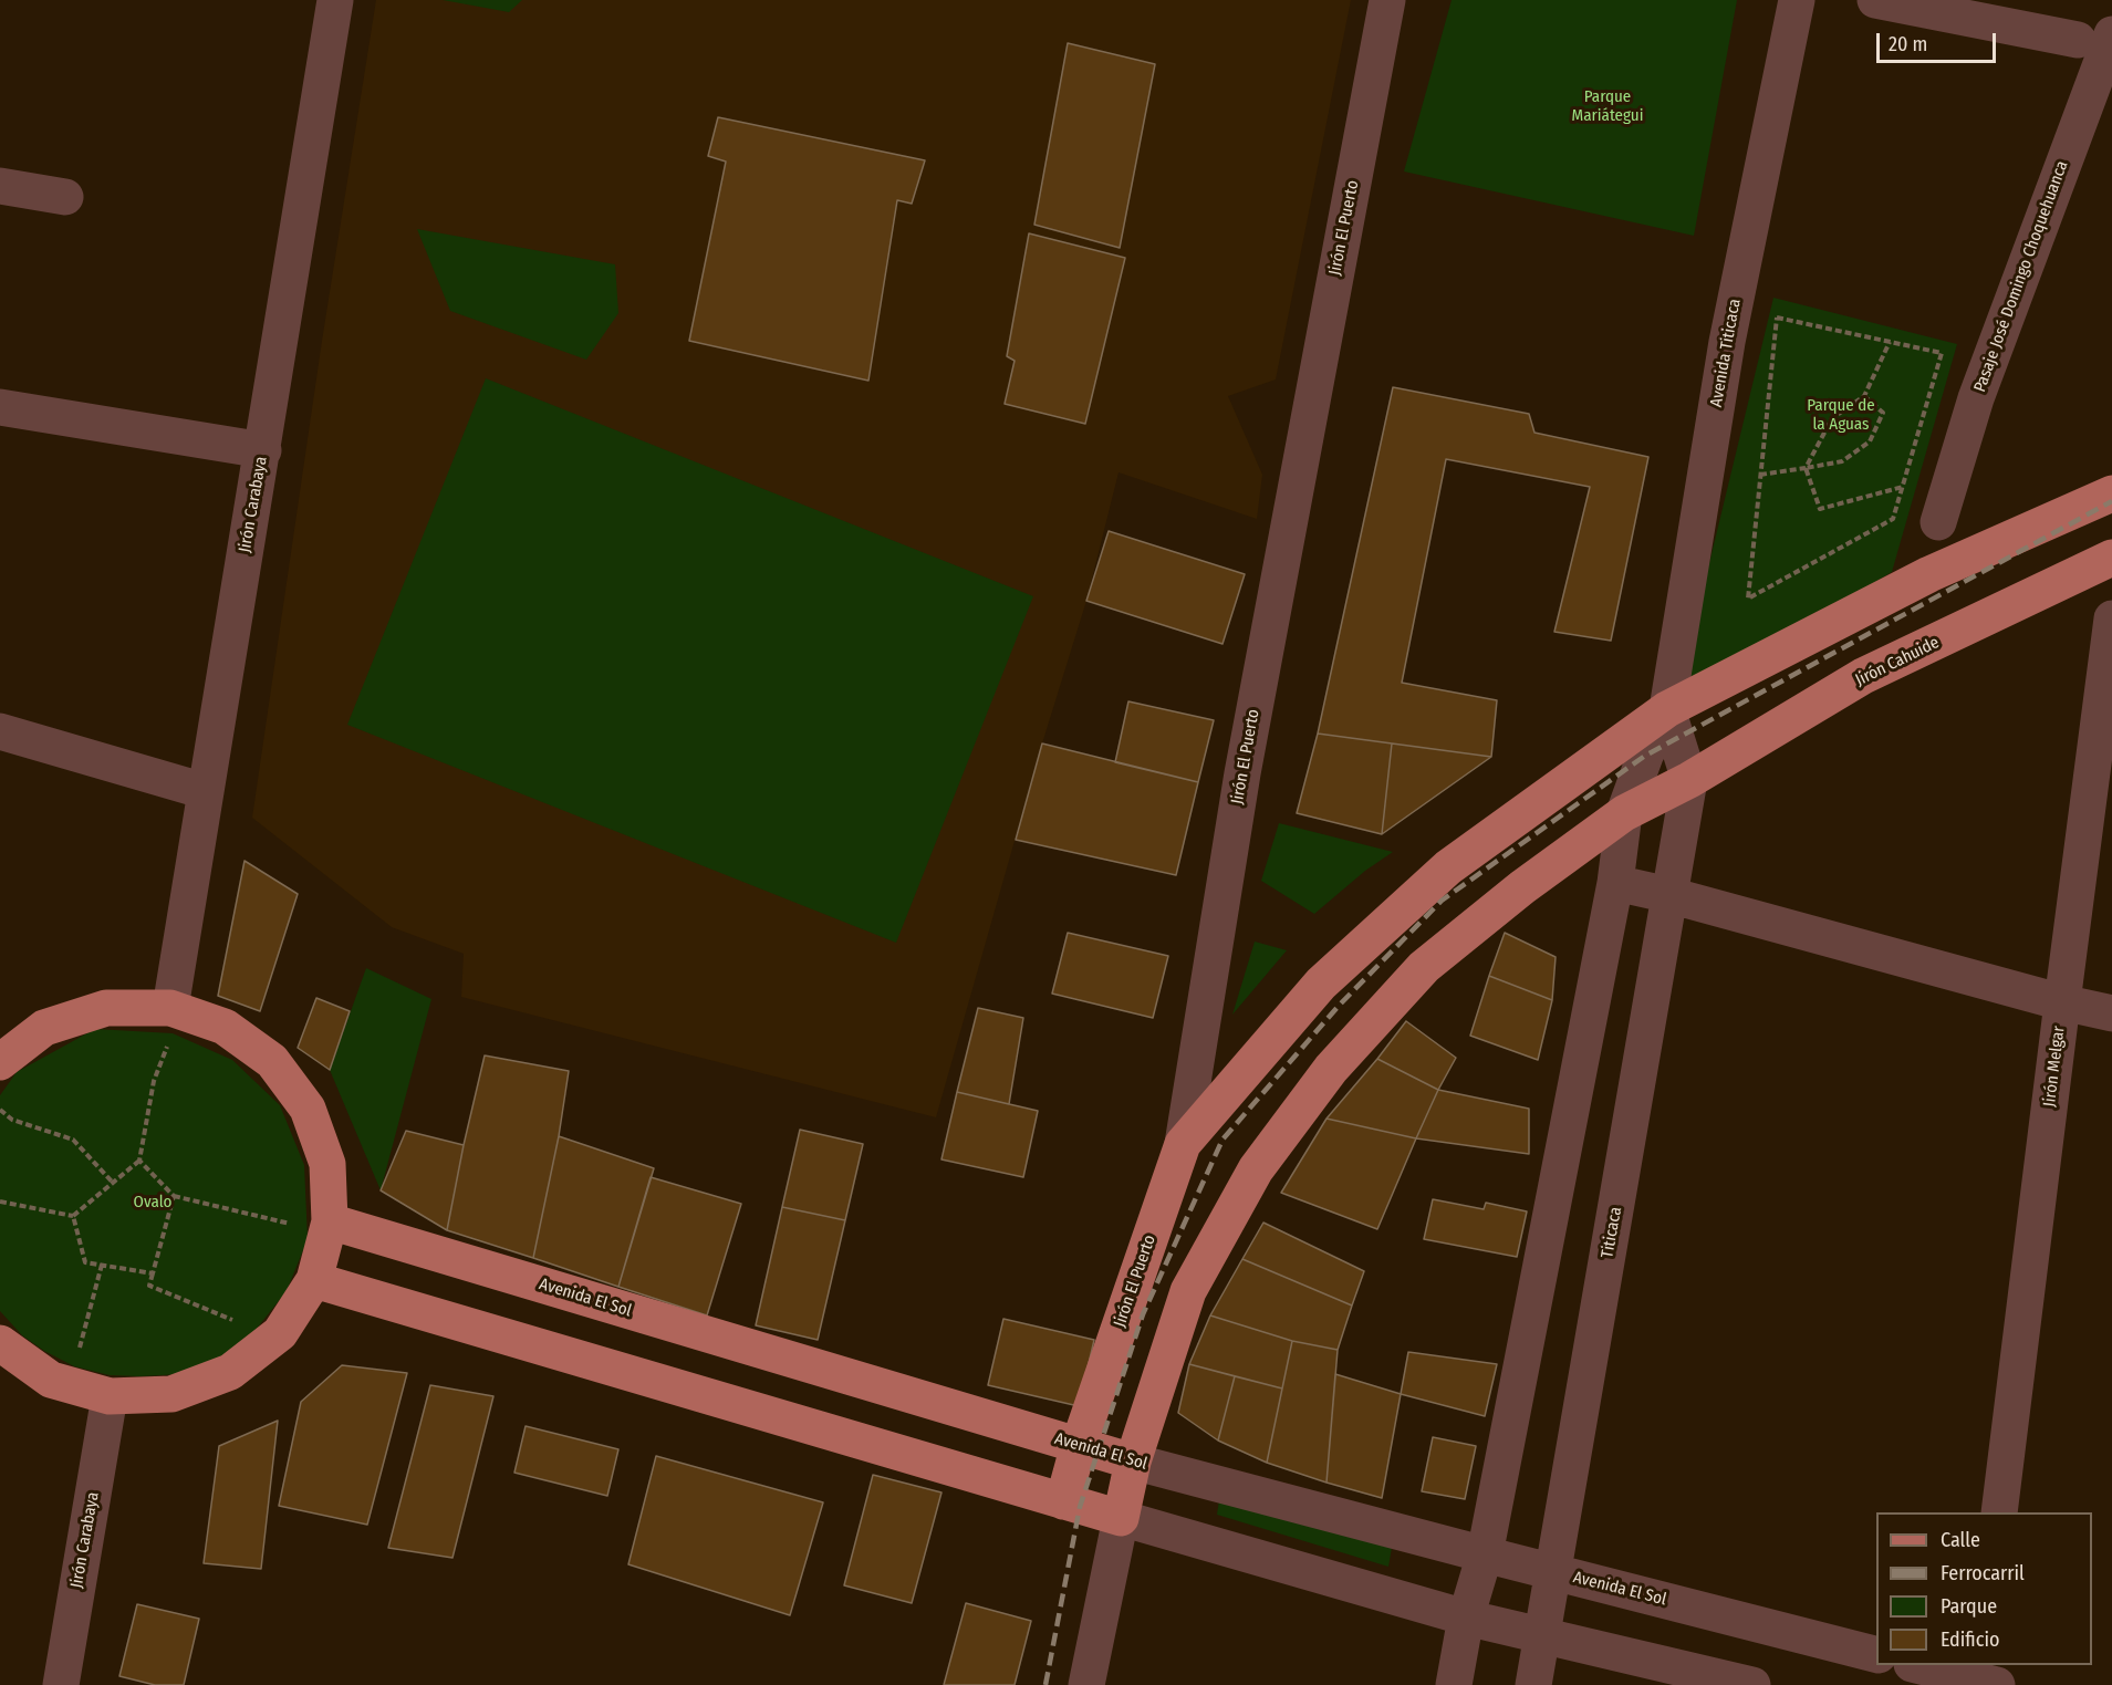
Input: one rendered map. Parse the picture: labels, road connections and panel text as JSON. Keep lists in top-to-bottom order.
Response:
{
  "streets": {
    "main road": ["Jirón El Puerto", "Jirón Cahuide", "Avenida El Sol"],
    "street": [
      "Pasaje José Domingo Choquehuanca",
      "Avenida Titicaca",
      "Jirón Carabaya",
      "Jirón Melgar",
      "Titicaca"
    ]
  },
  "crossings": [
    ["Jirón El Puerto", "Avenida El Sol"],
    ["Jirón Cahuide", "Titicaca"],
    ["Jirón Cahuide", "Avenida El Sol"],
    ["Titicaca", "Avenida El Sol"]
  ],
  "parks": ["Parque Mariátegui", "Parque de la Aguas", "Ovalo"],
  "legend": [
    "Calle",
    "Ferrocarril",
    "Parque",
    "Edificio"
  ],
  "scale_bar": "20 m"
}
